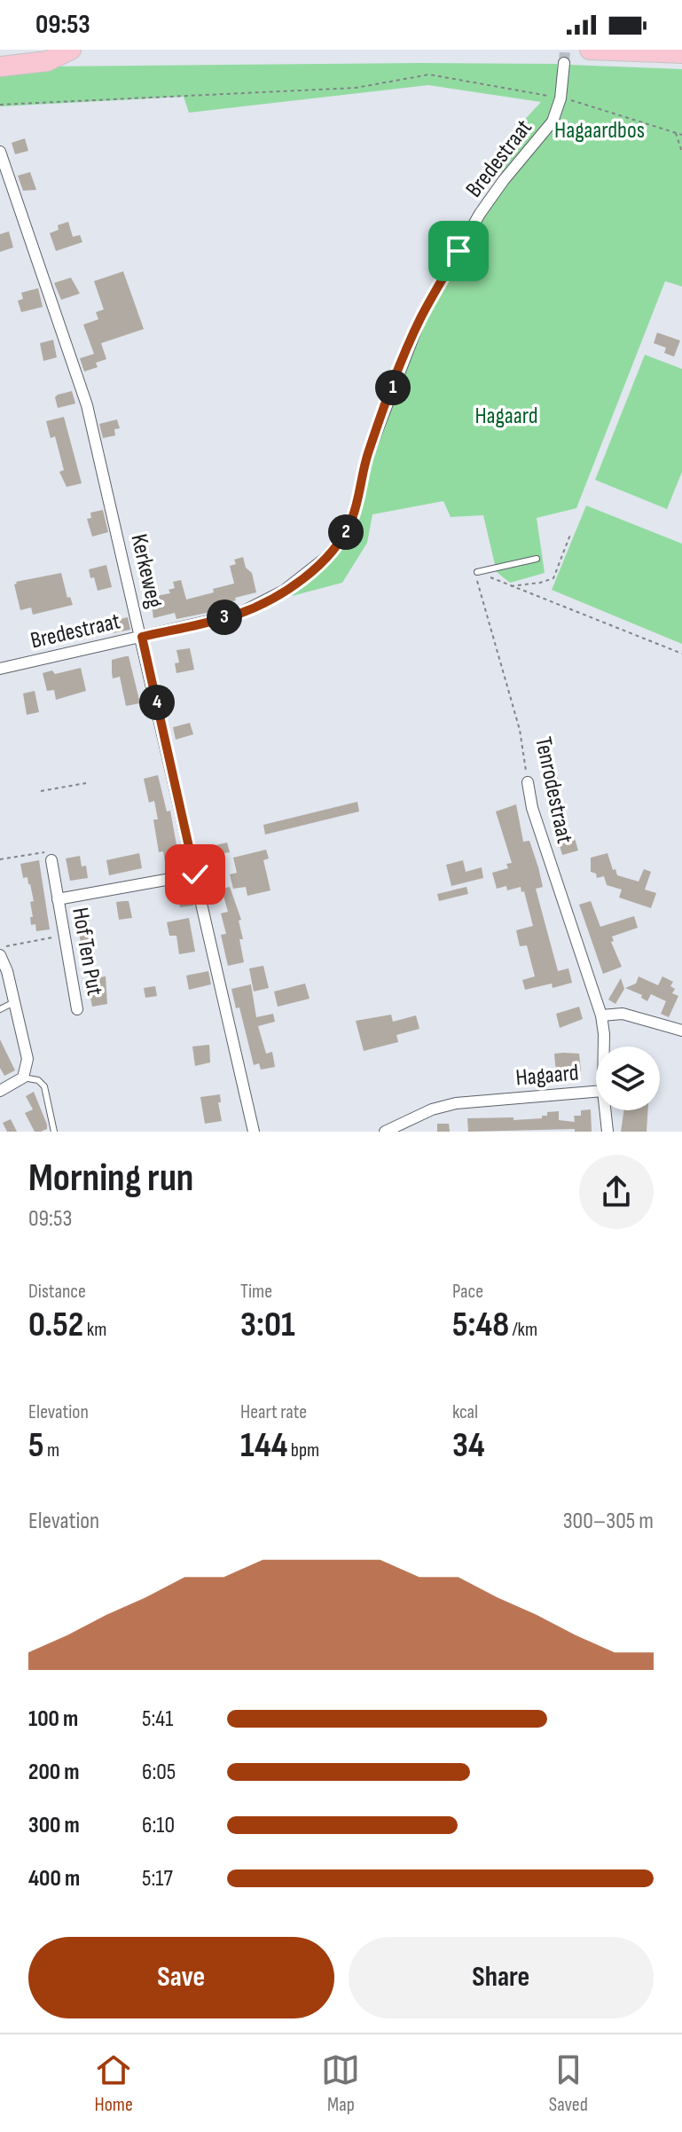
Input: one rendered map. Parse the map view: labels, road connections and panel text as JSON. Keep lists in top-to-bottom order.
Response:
{
  "streets": {
    "street": [
      "Bredestraat",
      "Kerkeweg",
      "Tenrodestraat",
      "Hof Ten Put",
      "Hagaard"
    ]
  },
  "crossings": [
    ["Bredestraat", "Kerkeweg"],
    ["Kerkeweg", "Hof Ten Put"],
    ["Tenrodestraat", "Hagaard"]
  ],
  "parks": ["Hagaardbos", "Hagaard"],
  "page": {
    "status": "09:53",
    "pins": [
      "1",
      "2",
      "3",
      "4"
    ],
    "heading": ["Morning run", "09:53"],
    "stats": [
      ["Distance", "0.52 km"],
      ["Time", "3:01"],
      ["Pace", "5:48 /km"],
      ["Elevation", "5 m"],
      ["Heart rate", "144 bpm"],
      ["kcal", "34"]
    ],
    "chart": ["Elevation", "300–305 m"],
    "list": [
      {
        "name": "100 m",
        "note": "5:41"
      },
      {
        "name": "200 m",
        "note": "6:05"
      },
      {
        "name": "300 m",
        "note": "6:10"
      },
      {
        "name": "400 m",
        "note": "5:17"
      }
    ],
    "buttons": ["Save", "Share"],
    "tabs": ["Home", "Map", "Saved"]
  }
}
